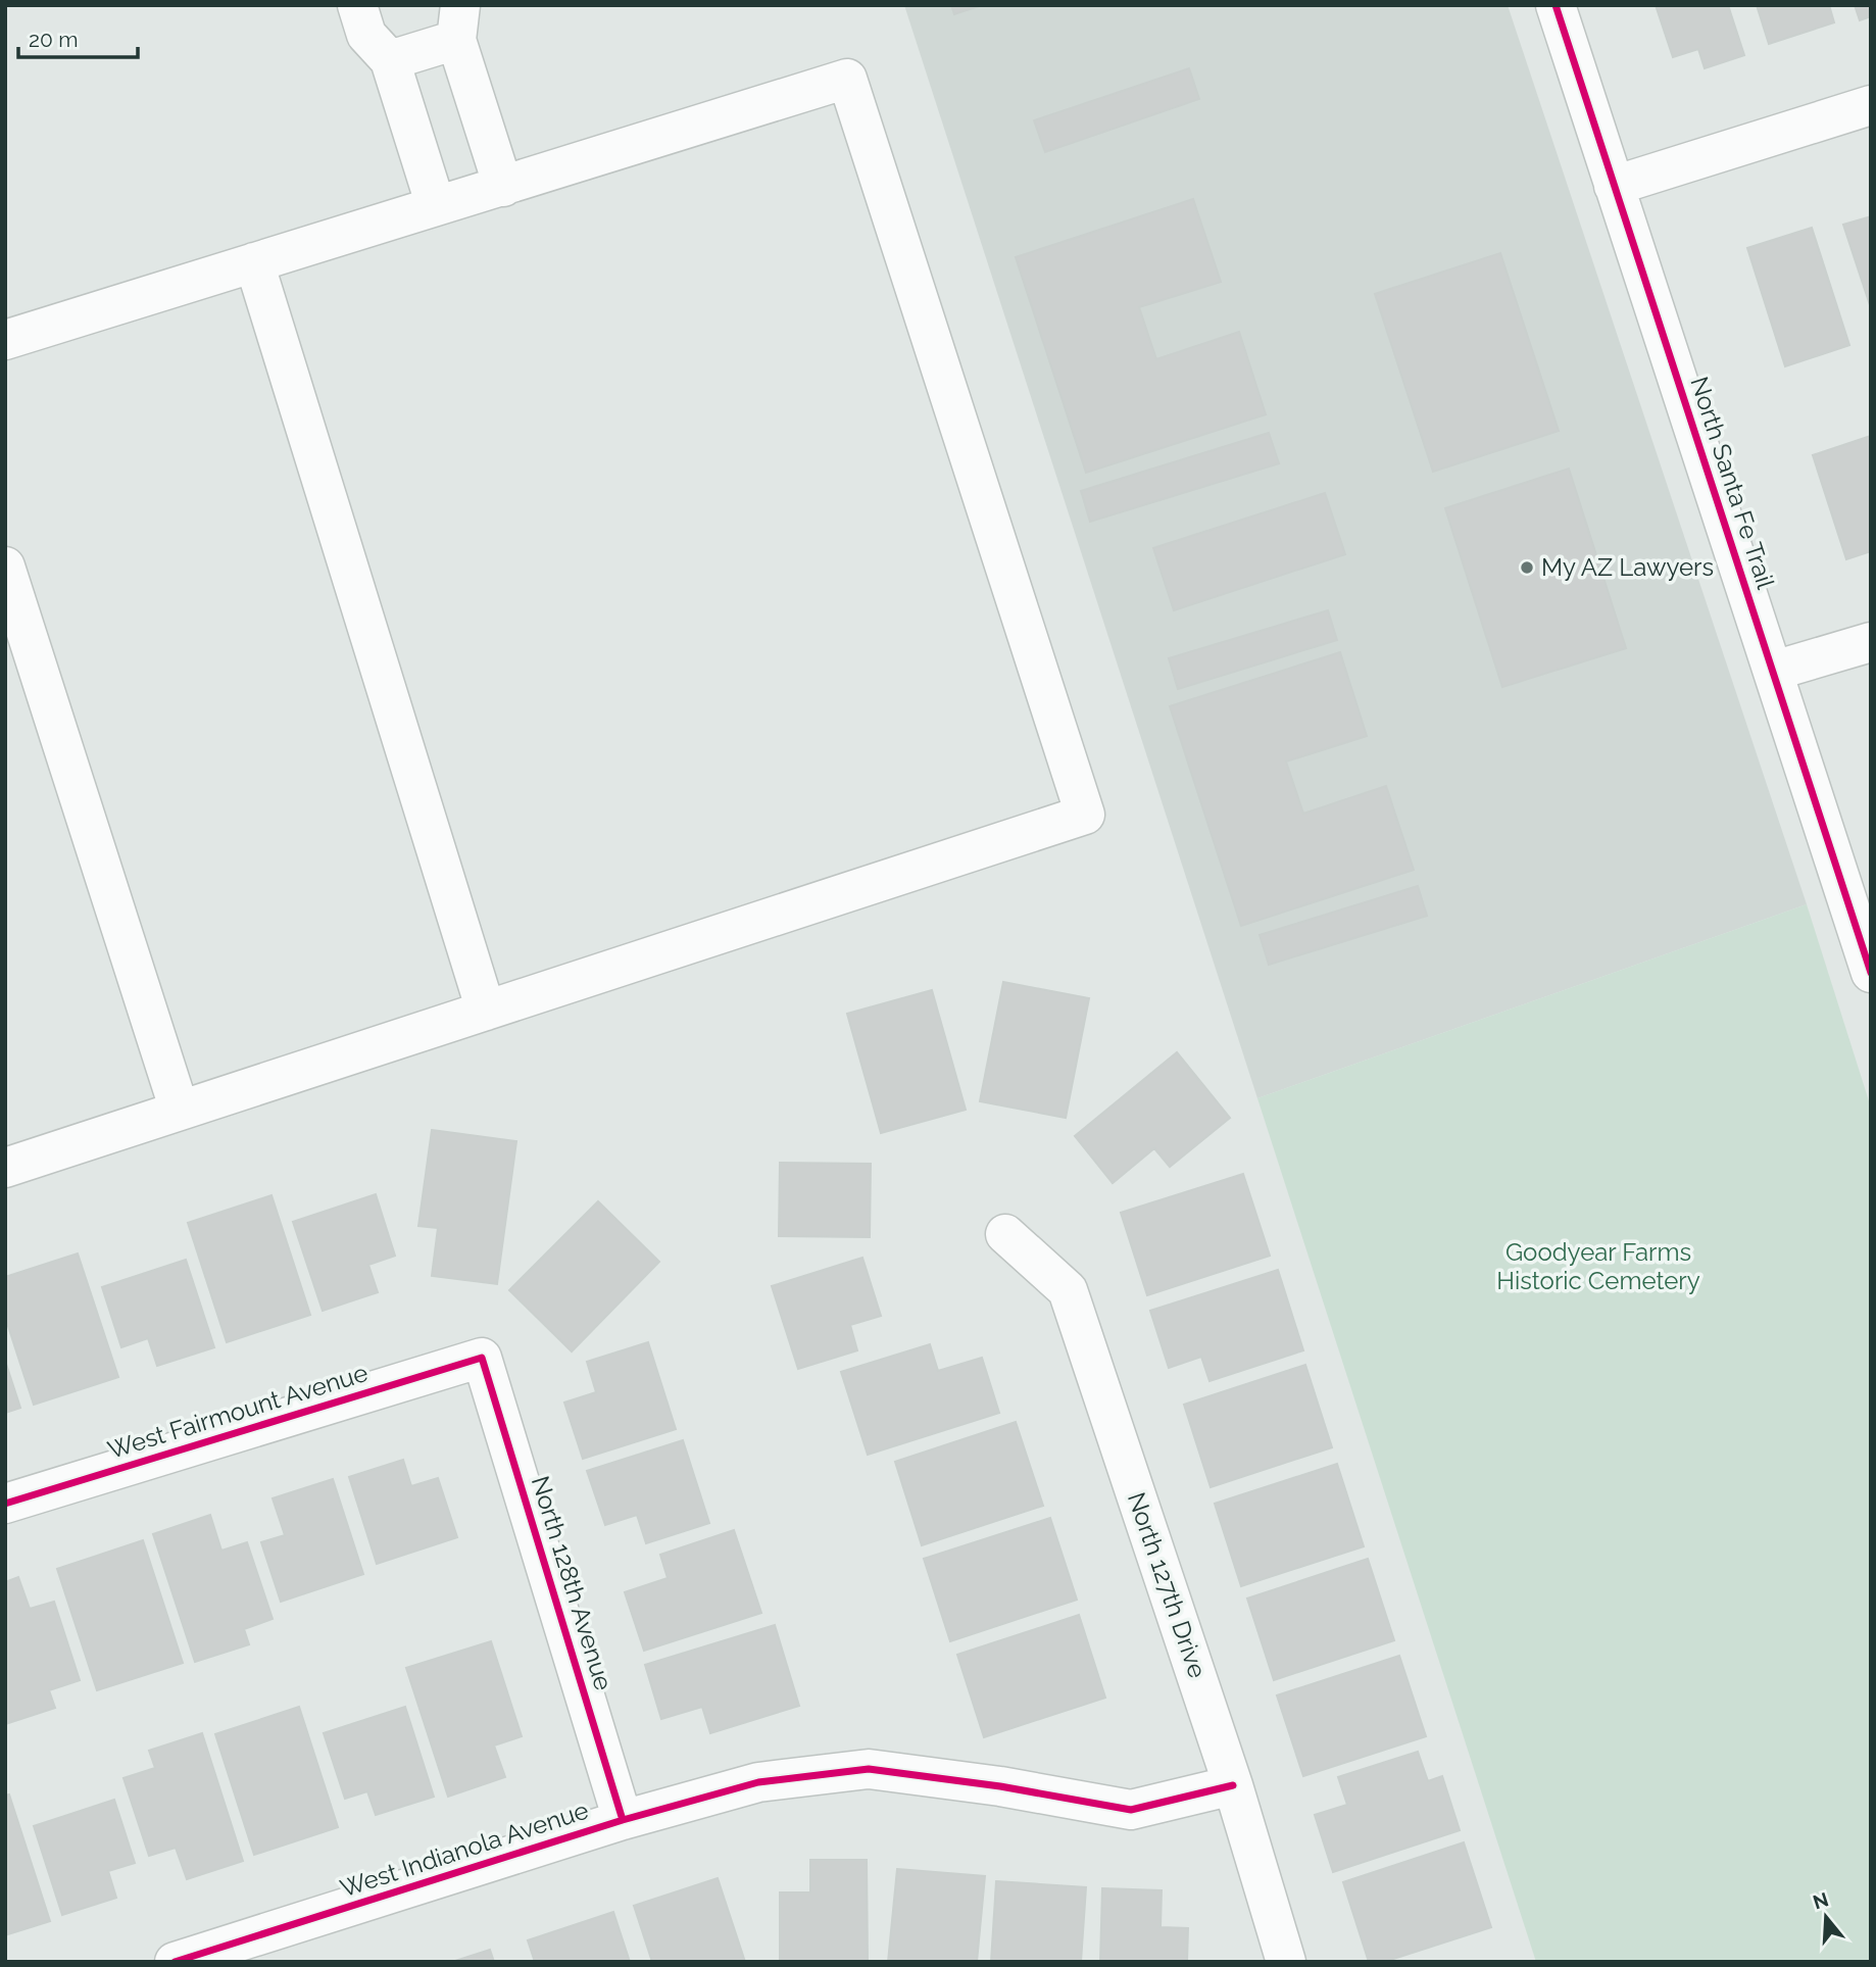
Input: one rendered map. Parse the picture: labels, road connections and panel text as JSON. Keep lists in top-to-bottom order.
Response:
{
  "streets": {
    "street": [
      "North Santa Fe Trail",
      "West Fairmount Avenue",
      "North 128th Avenue",
      "North 127th Drive",
      "West Indianola Avenue"
    ]
  },
  "crossings": [
    ["West Fairmount Avenue", "North 128th Avenue"],
    ["North 128th Avenue", "West Indianola Avenue"],
    ["North 127th Drive", "West Indianola Avenue"]
  ],
  "parks": ["Goodyear Farms Historic Cemetery"],
  "places": ["My AZ Lawyers"],
  "scale_bar": "20 m",
  "north": "top"
}
